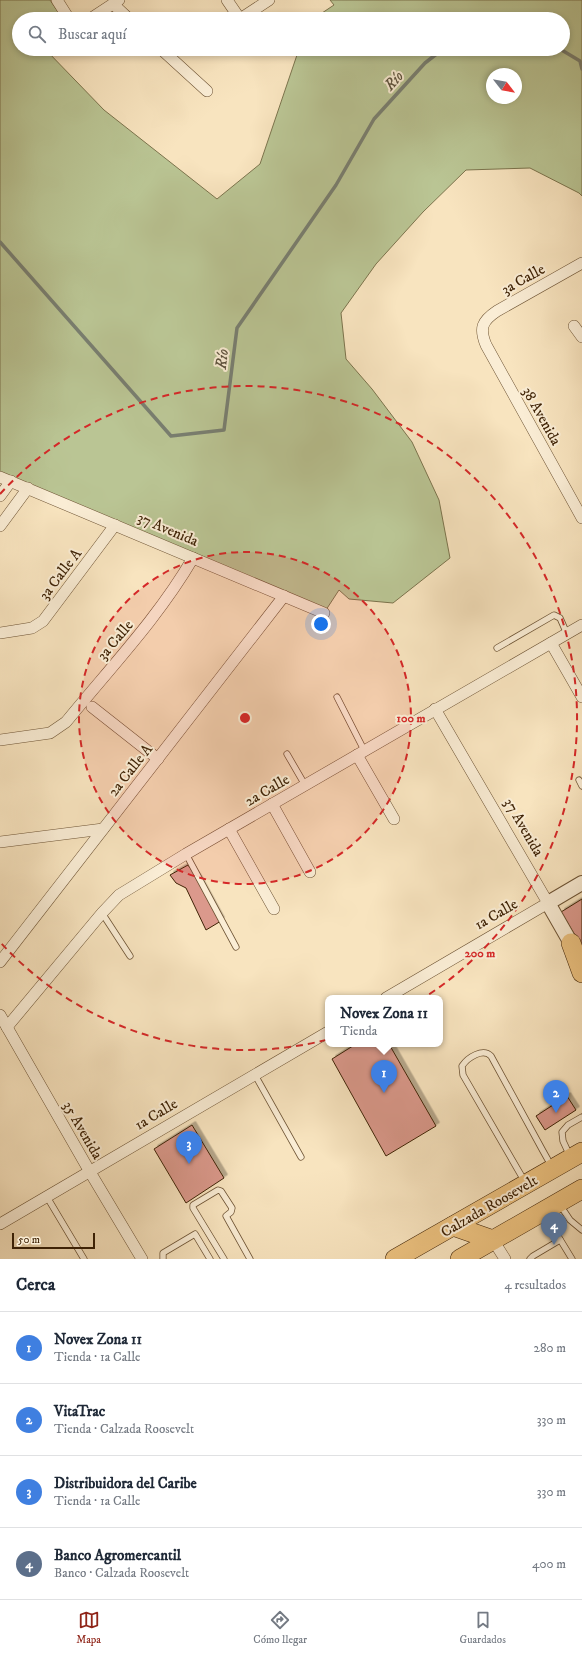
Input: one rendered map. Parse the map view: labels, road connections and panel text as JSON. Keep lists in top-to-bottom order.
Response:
{
  "streets": {
    "highway": ["Calzada Roosevelt"],
    "street": [
      "3a Calle",
      "38 Avenida",
      "37 Avenida",
      "3a Calle A",
      "2a Calle A",
      "2a Calle",
      "1a Calle",
      "35 Avenida"
    ]
  },
  "crossings": [
    ["3a Calle", "38 Avenida"],
    ["3a Calle", "37 Avenida"],
    ["37 Avenida", "3a Calle A"],
    ["37 Avenida", "2a Calle A"],
    ["37 Avenida", "2a Calle"],
    ["37 Avenida", "1a Calle"],
    ["2a Calle", "35 Avenida"],
    ["1a Calle", "35 Avenida"]
  ],
  "water": ["Río"],
  "scale_bar": "50 m",
  "north": "bottom right",
  "page": {
    "search": "Buscar aquí",
    "popup": ["Novex Zona 11", "Tienda"],
    "pins": [
      "1",
      "2",
      "3",
      "4"
    ],
    "scale": "50 m",
    "heading": ["Cerca", "4 resultados"],
    "list": [
      {
        "mark": "1",
        "name": "Novex Zona 11",
        "note": "Tienda · 1a Calle",
        "value": "280 m"
      },
      {
        "mark": "2",
        "name": "VitaTrac",
        "note": "Tienda · Calzada Roosevelt",
        "value": "330 m"
      },
      {
        "mark": "3",
        "name": "Distribuidora del Caribe",
        "note": "Tienda · 1a Calle",
        "value": "330 m"
      },
      {
        "mark": "4",
        "name": "Banco Agromercantil",
        "note": "Banco · Calzada Roosevelt",
        "value": "400 m"
      }
    ],
    "nav": ["Mapa", "Cómo llegar", "Guardados"]
  },
  "rings": ["100 m", "200 m"]
}
